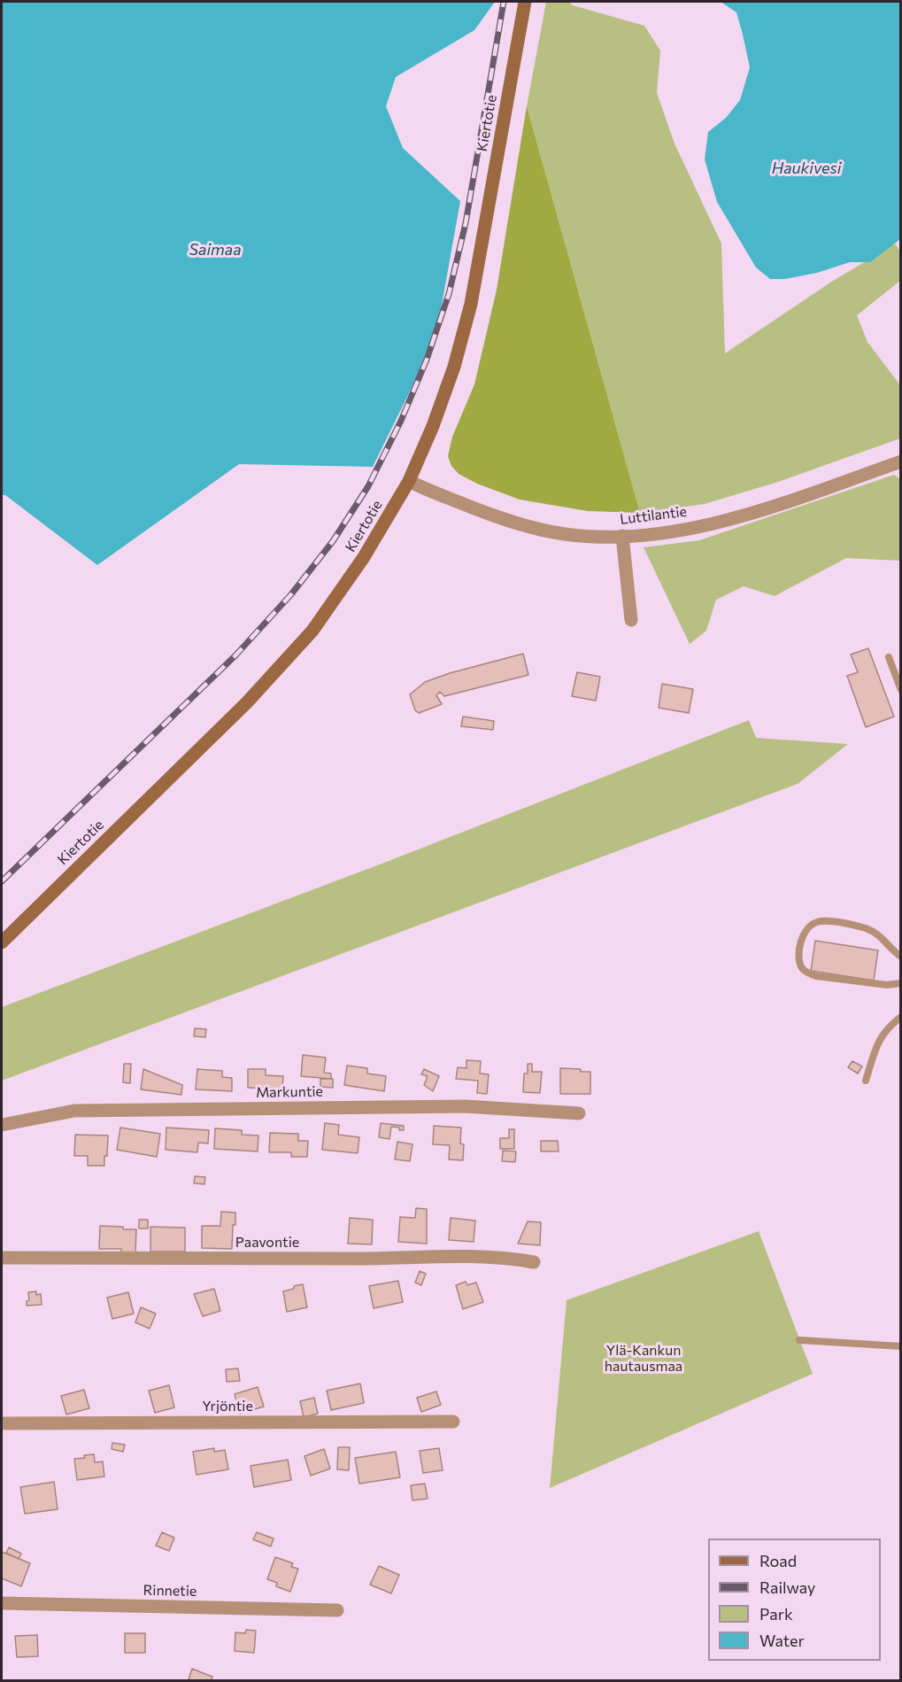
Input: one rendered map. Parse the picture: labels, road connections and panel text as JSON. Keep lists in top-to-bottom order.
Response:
{
  "streets": {
    "street": [
      "Kiertotie",
      "Luttilantie",
      "Markuntie",
      "Paavontie",
      "Yrjöntie",
      "Rinnetie"
    ]
  },
  "crossings": [
    ["Kiertotie", "Luttilantie"]
  ],
  "water": ["Haukivesi", "Saimaa"],
  "parks": ["Ylä-Kankun hautausmaa"],
  "legend": [
    "Road",
    "Railway",
    "Park",
    "Water"
  ]
}
